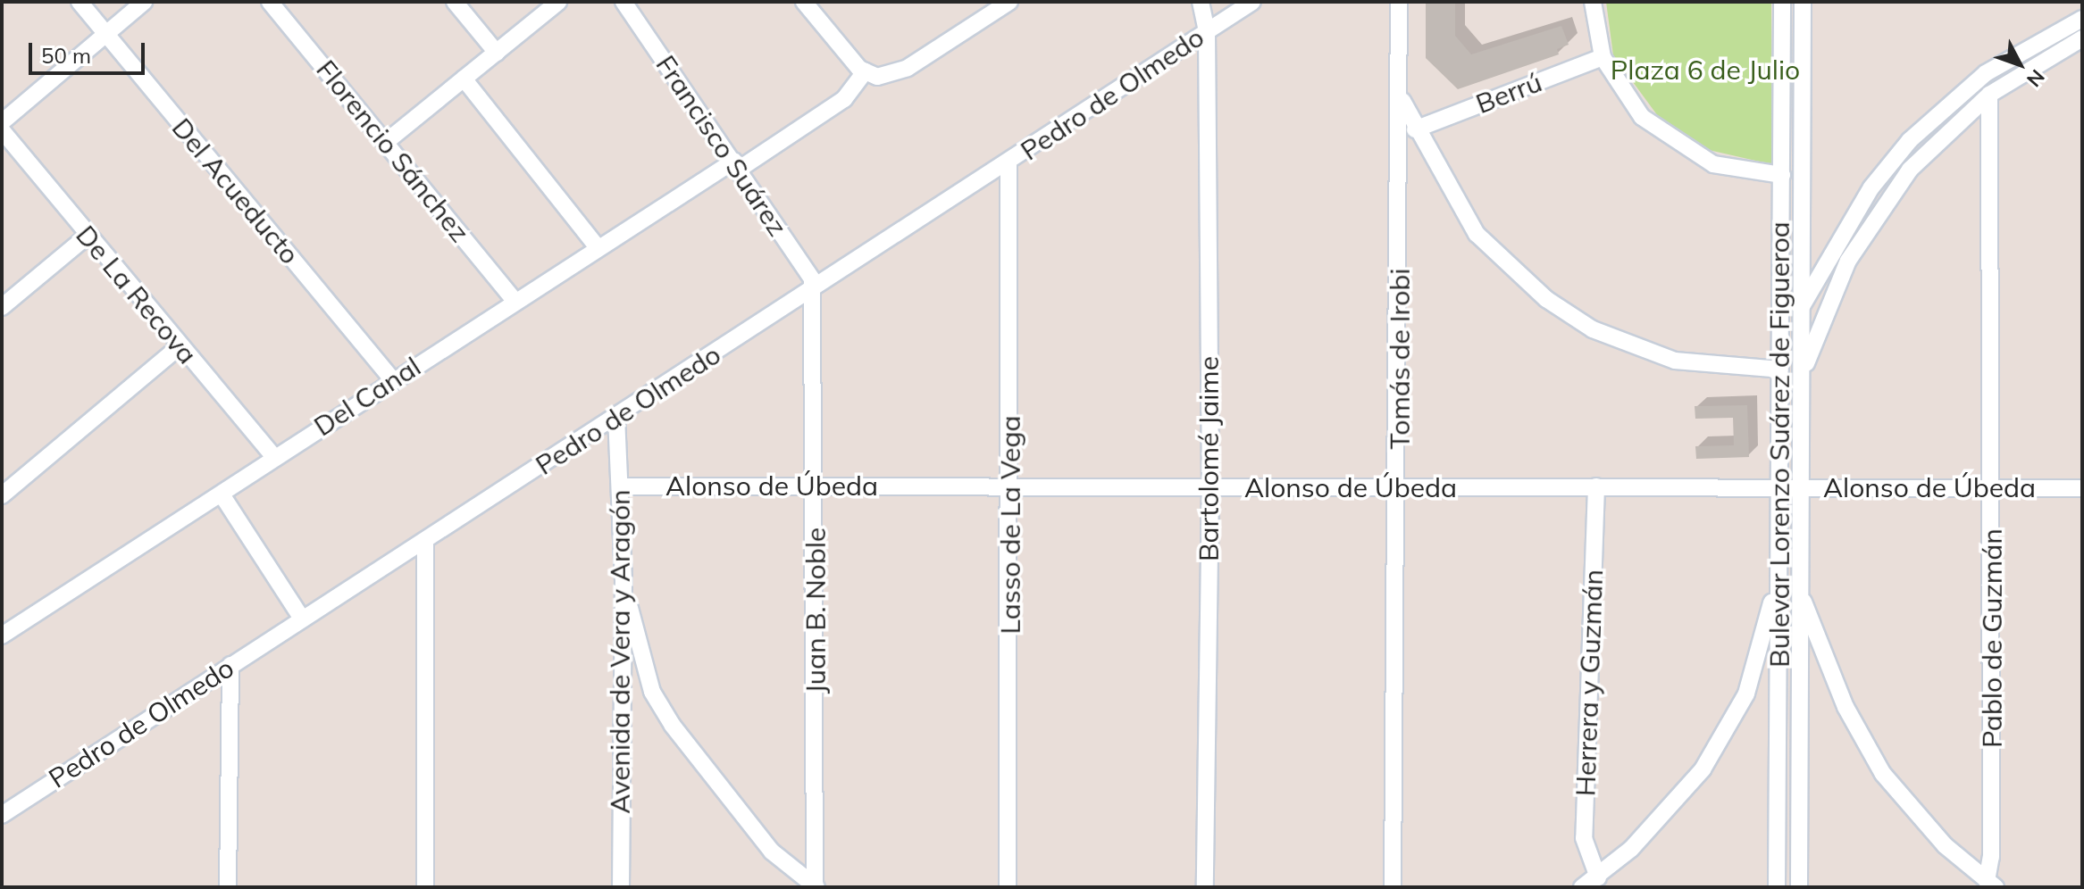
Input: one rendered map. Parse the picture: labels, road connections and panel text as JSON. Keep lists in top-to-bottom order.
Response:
{
  "streets": {
    "street": [
      "Berrú",
      "Pedro de Olmedo",
      "Francisco Suárez",
      "Florencio Sánchez",
      "Del Acueducto",
      "De La Recova",
      "Tomás de Irobi",
      "Del Canal",
      "Bulevar Lorenzo Suárez de Figueroa",
      "Bartolomé Jaime",
      "Alonso de Úbeda",
      "Lasso de La Vega",
      "Juan B. Noble",
      "Pablo de Guzmán",
      "Avenida de Vera y Aragón",
      "Herrera y Guzmán"
    ]
  },
  "crossings": [
    ["Pedro de Olmedo", "Francisco Suárez"],
    ["Pedro de Olmedo", "Bartolomé Jaime"],
    ["Pedro de Olmedo", "Lasso de La Vega"],
    ["Pedro de Olmedo", "Juan B. Noble"],
    ["Pedro de Olmedo", "Avenida de Vera y Aragón"],
    ["Francisco Suárez", "Del Canal"],
    ["Francisco Suárez", "Juan B. Noble"],
    ["Florencio Sánchez", "Del Canal"],
    ["Del Acueducto", "Del Canal"],
    ["De La Recova", "Del Canal"],
    ["Tomás de Irobi", "Alonso de Úbeda"],
    ["Bulevar Lorenzo Suárez de Figueroa", "Alonso de Úbeda"],
    ["Bartolomé Jaime", "Alonso de Úbeda"],
    ["Alonso de Úbeda", "Lasso de La Vega"],
    ["Alonso de Úbeda", "Juan B. Noble"],
    ["Alonso de Úbeda", "Pablo de Guzmán"],
    ["Alonso de Úbeda", "Avenida de Vera y Aragón"],
    ["Alonso de Úbeda", "Herrera y Guzmán"]
  ],
  "parks": ["Plaza 6 de Julio"],
  "scale_bar": "50 m",
  "north": "bottom right"
}
